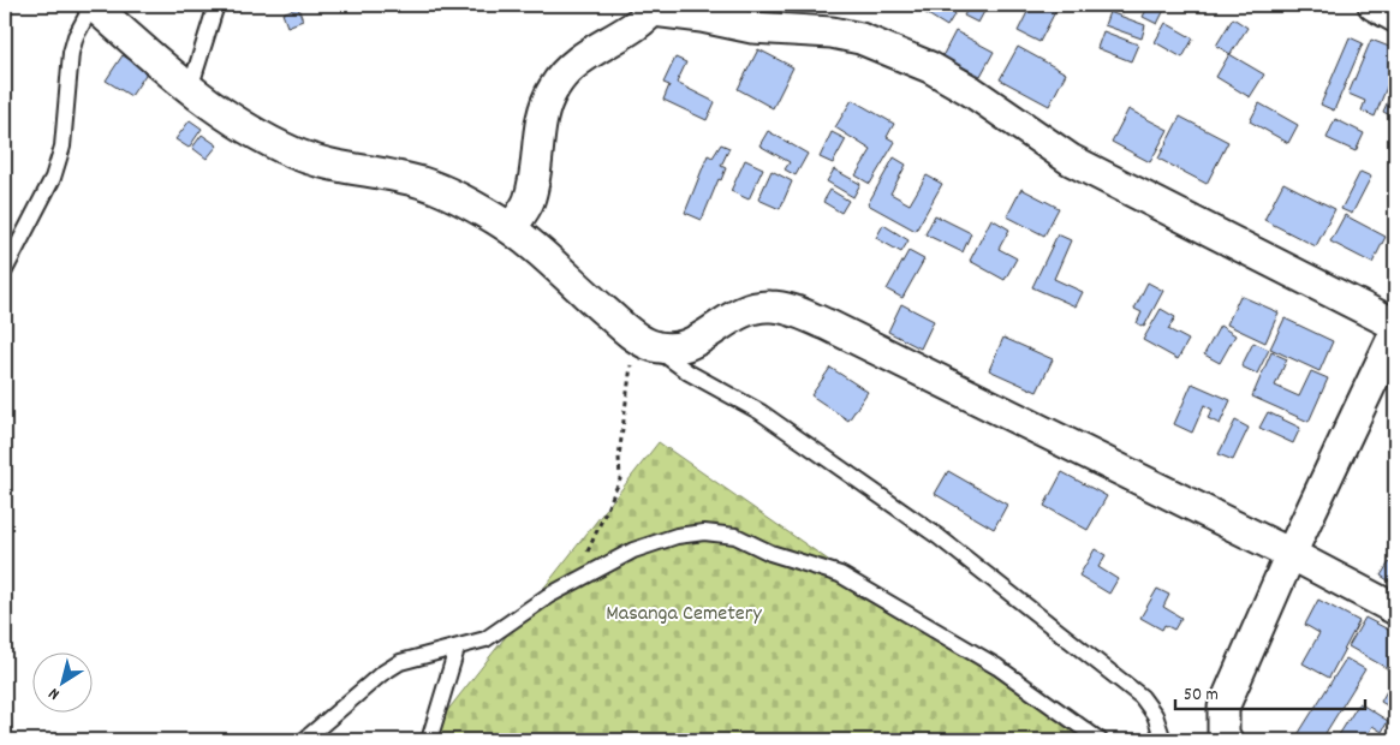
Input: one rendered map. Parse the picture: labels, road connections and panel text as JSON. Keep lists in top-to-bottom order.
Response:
{
  "parks": ["Masanga Cemetery"],
  "scale_bar": "50 m",
  "north": "bottom left"
}
